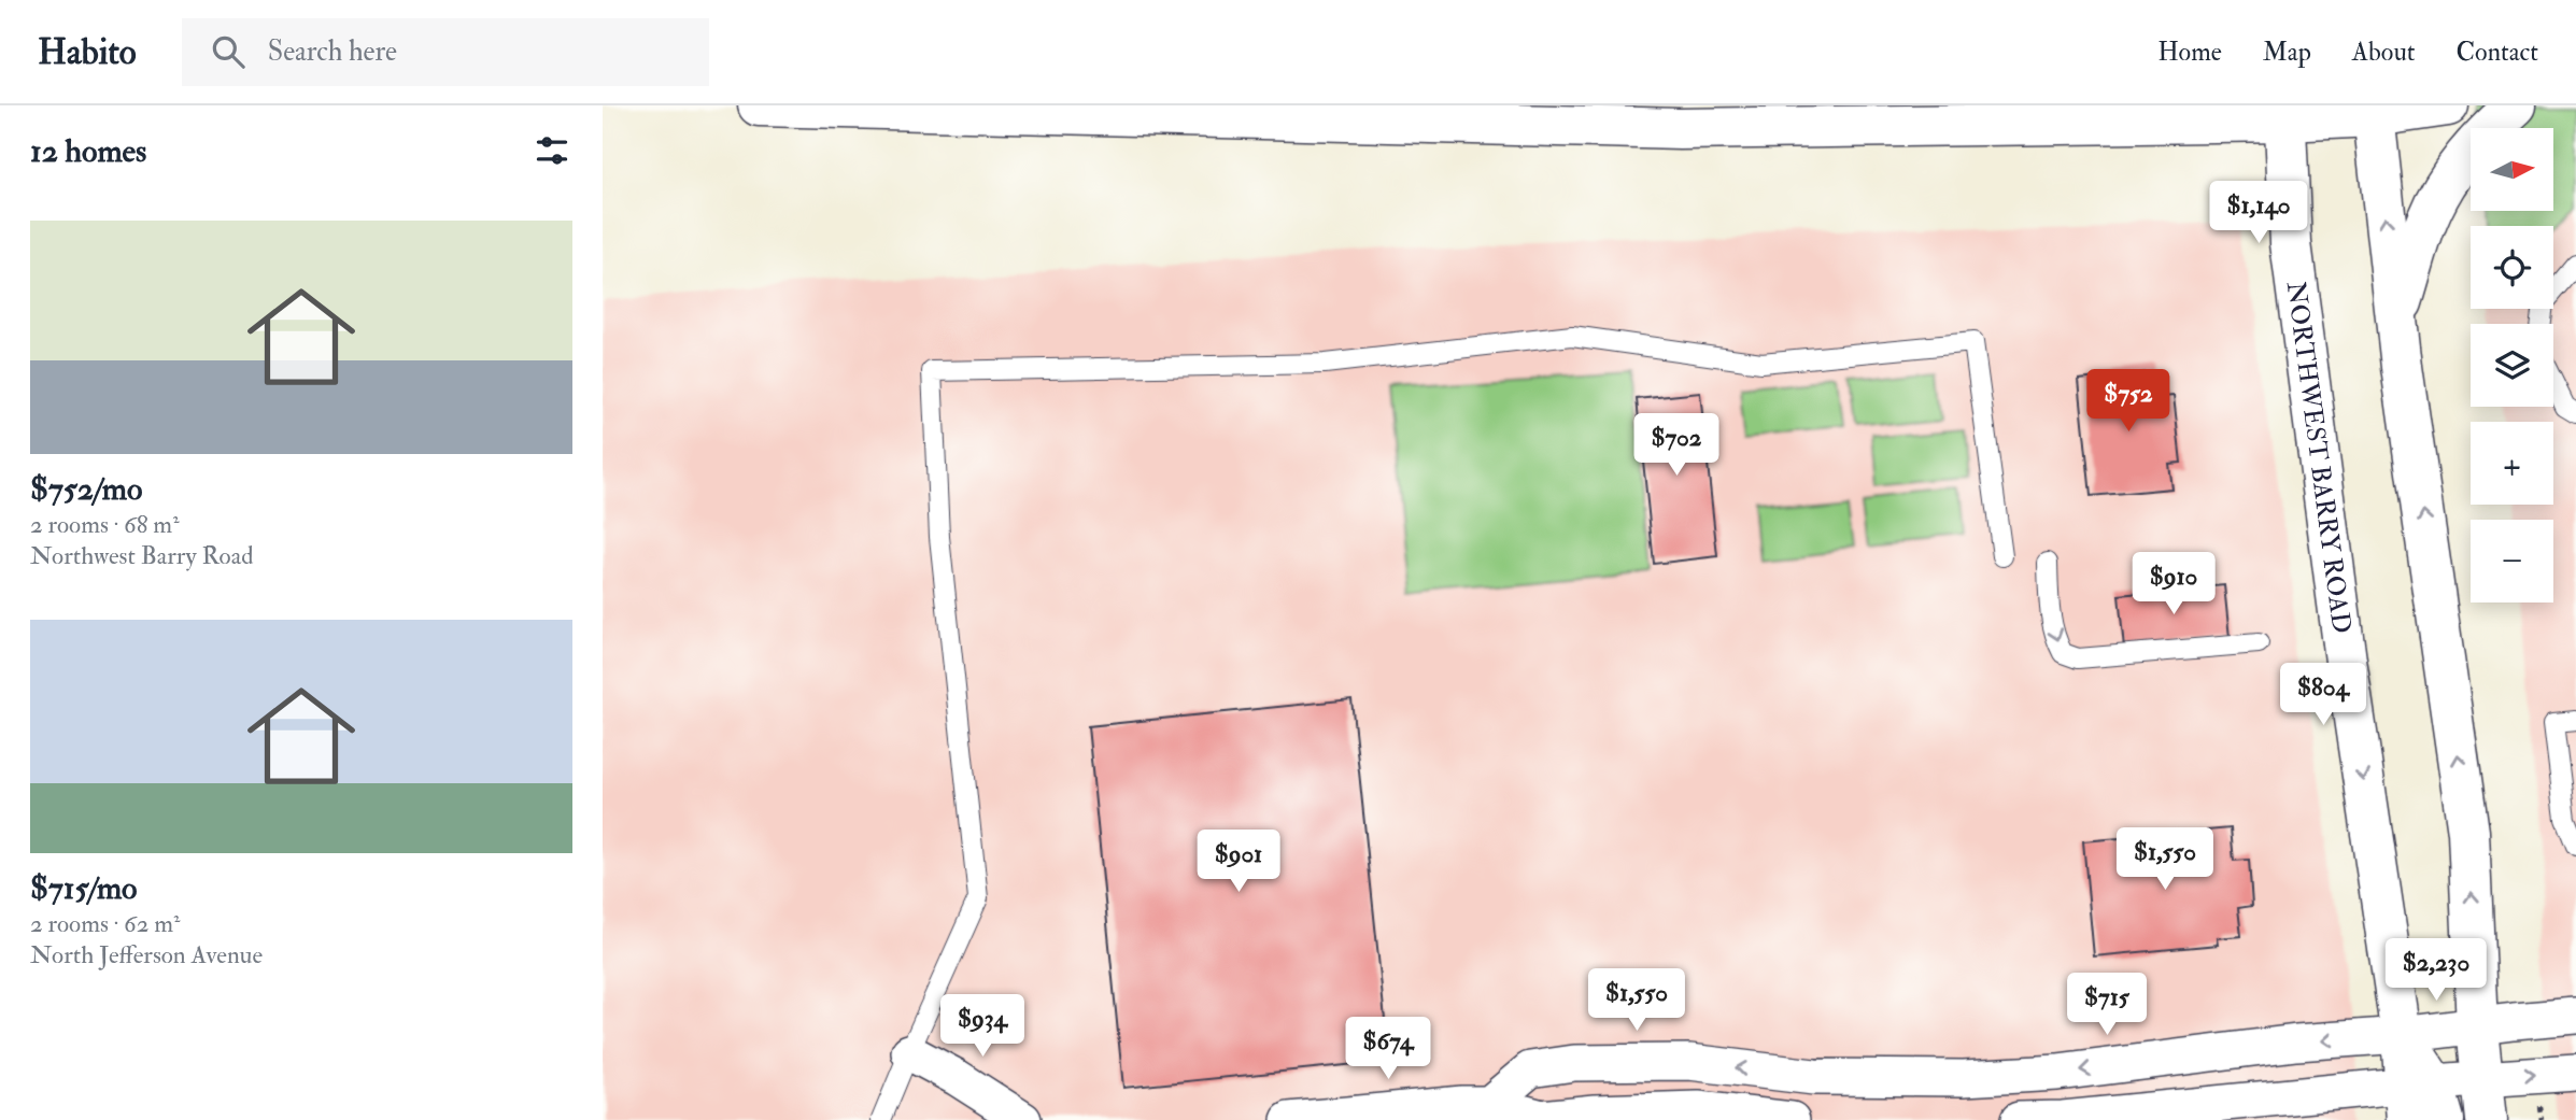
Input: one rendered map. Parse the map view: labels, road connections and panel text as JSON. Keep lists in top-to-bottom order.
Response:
{
  "streets": {
    "main road": ["NORTHWEST BARRY ROAD"]
  },
  "north": "right",
  "page": {
    "header": "Habito",
    "search": "Search here",
    "nav": [
      "Home",
      "Map",
      "About",
      "Contact"
    ],
    "heading": "12 homes",
    "map_buttons": ["+", "−"],
    "price": [
      "$1,140",
      "$752",
      "$702",
      "$910",
      "$804",
      "$1,550",
      "$901",
      "$2,230",
      "$1,550",
      "$715",
      "$934",
      "$674"
    ],
    "list": [
      {
        "name": "$752/mo",
        "note": "2 rooms · 68 m² · Northwest Barry Road"
      },
      {
        "name": "$715/mo",
        "note": "2 rooms · 62 m² · North Jefferson Avenue"
      }
    ]
  }
}
